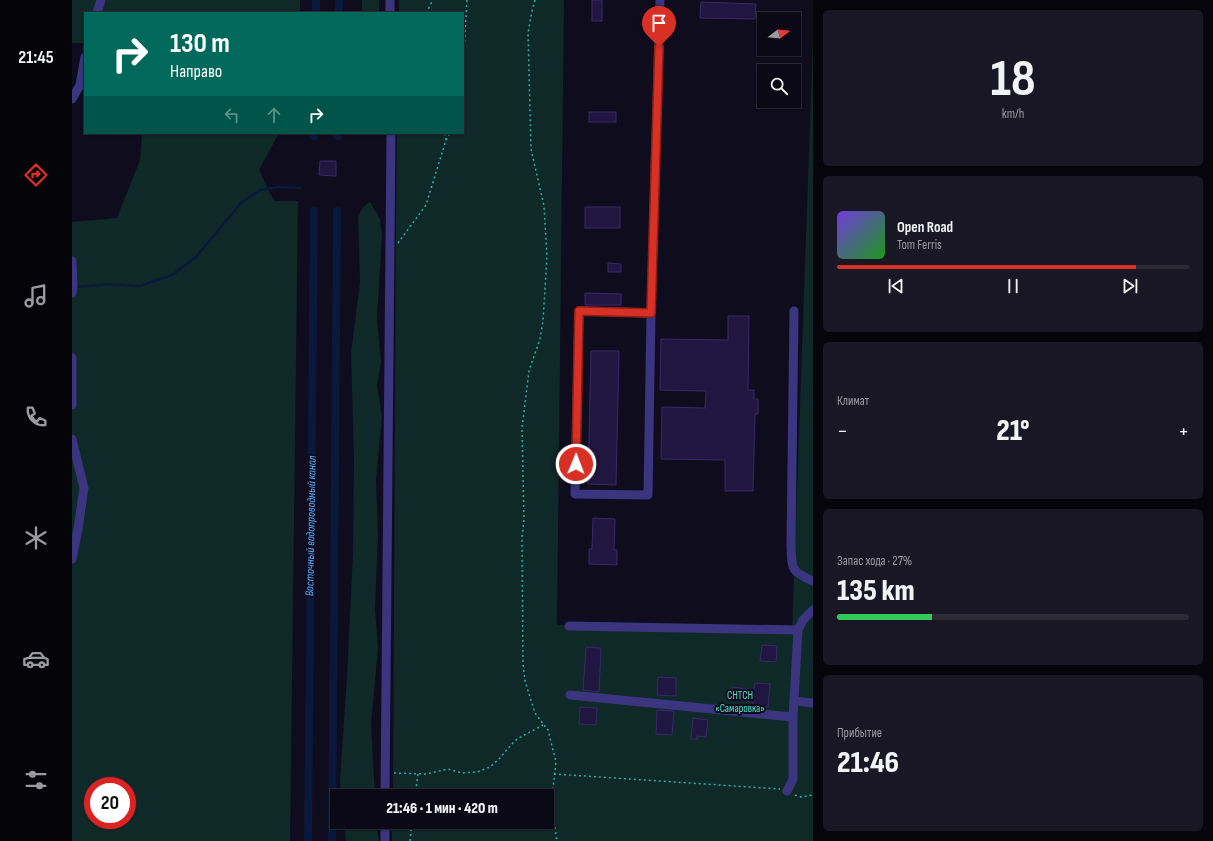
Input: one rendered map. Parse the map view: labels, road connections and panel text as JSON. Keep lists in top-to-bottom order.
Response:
{
  "water": ["Восточный водопроводный канал"],
  "parks": ["СНТСН «Самаровка»"],
  "north": "right",
  "page": {
    "tabs": "21:45",
    "tile": [
      ["18", "km/h"],
      "Климат",
      ["Запас хода · 27%", "135 km"],
      ["Прибытие", "21:46"]
    ],
    "turn": ["130 m", "Направо"],
    "song": ["Open Road", "Tom Ferris"],
    "heat": ["−", "21°", "+"],
    "limit": "20",
    "trip": "21:46 · 1 мин · 420 m"
  }
}
